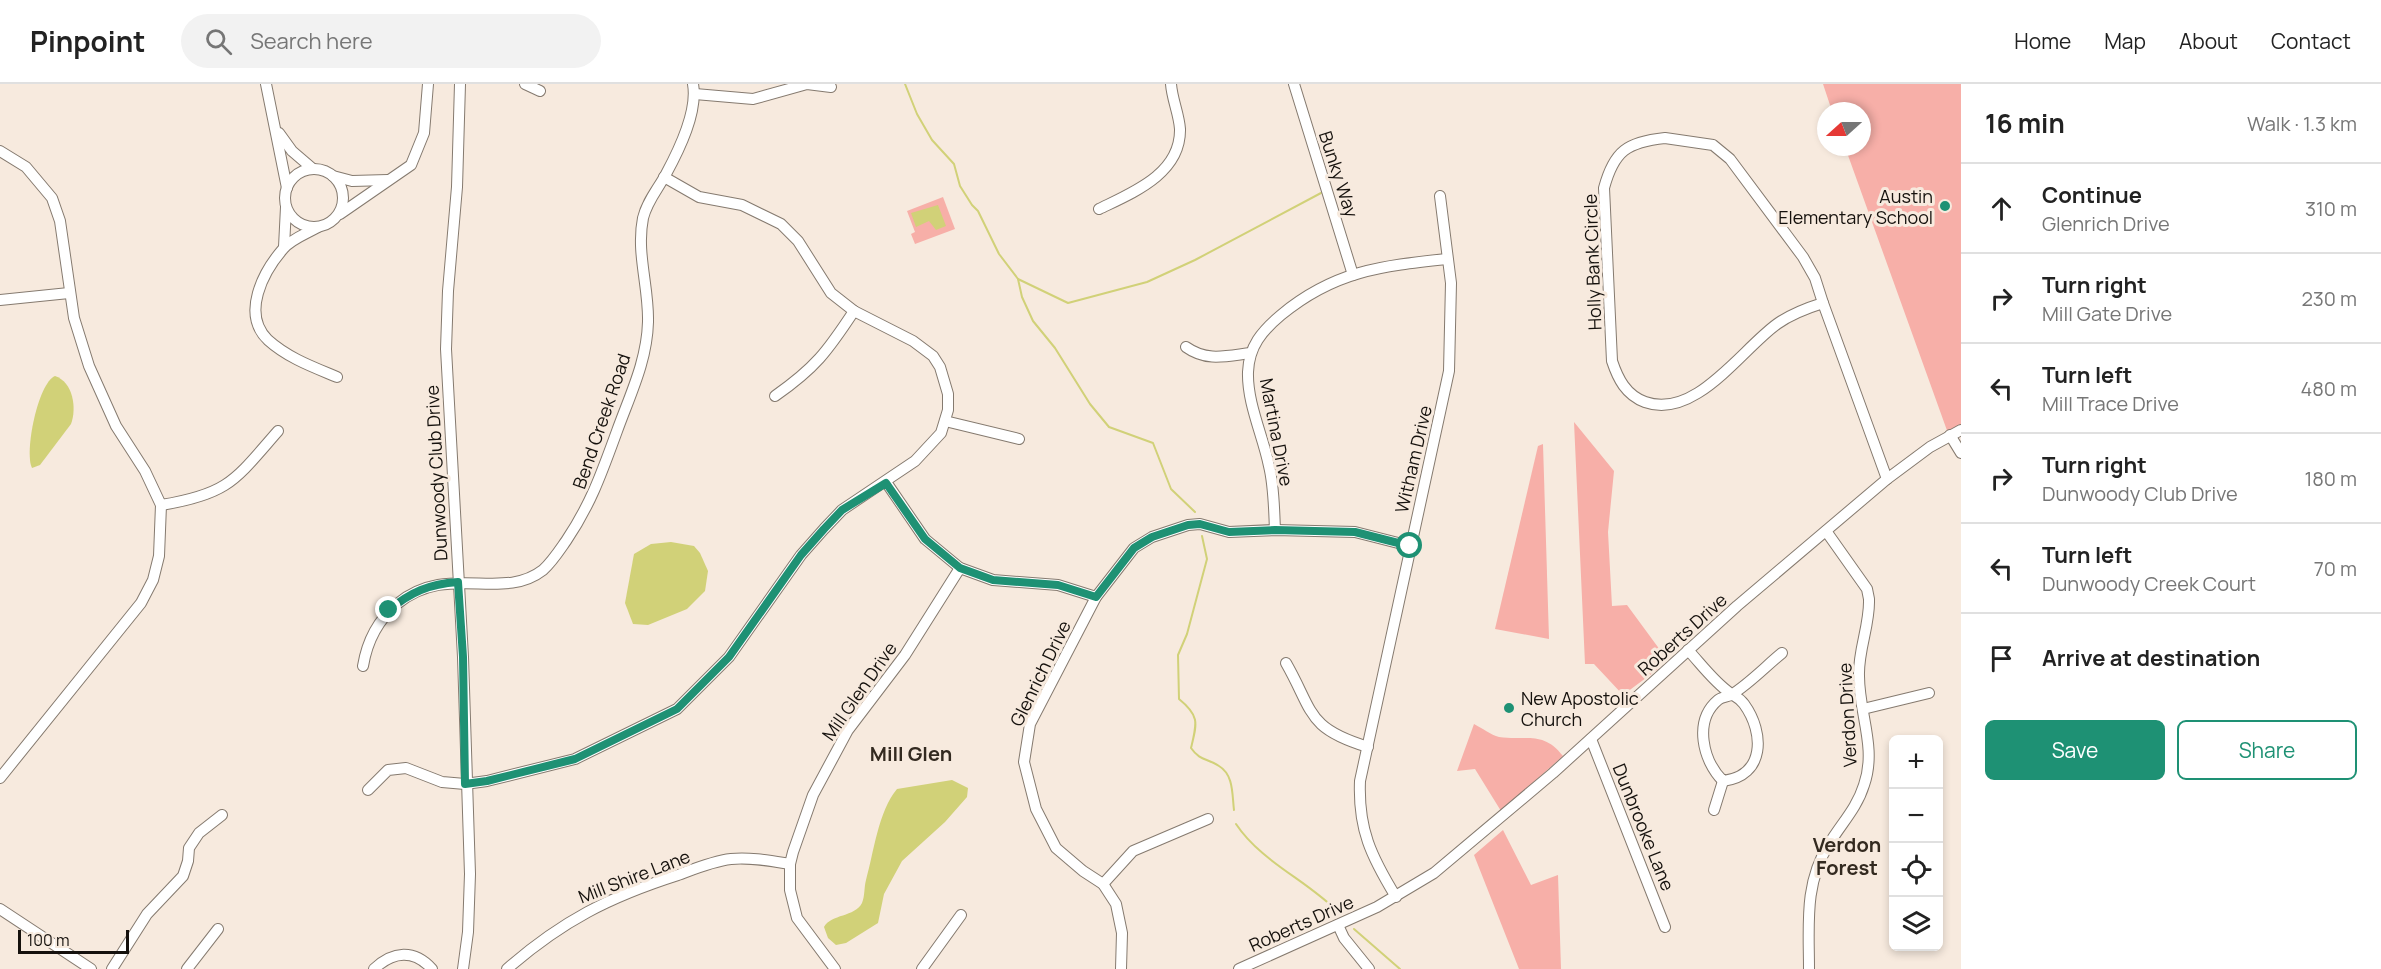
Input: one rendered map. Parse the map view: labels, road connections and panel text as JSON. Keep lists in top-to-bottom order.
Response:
{
  "streets": {
    "street": [
      "Bunky Way",
      "Holly Bank Circle",
      "Bend Creek Road",
      "Martina Drive",
      "Witham Drive",
      "Dunwoody Club Drive",
      "Roberts Drive",
      "Glenrich Drive",
      "Mill Glen Drive",
      "Verdon Drive",
      "Dunbrooke Lane",
      "Mill Shire Lane"
    ]
  },
  "crossings": [
    ["Bunky Way", "Martina Drive"],
    ["Holly Bank Circle", "Roberts Drive"],
    ["Bend Creek Road", "Dunwoody Club Drive"],
    ["Martina Drive", "Witham Drive"],
    ["Martina Drive", "Glenrich Drive"],
    ["Witham Drive", "Roberts Drive"],
    ["Witham Drive", "Glenrich Drive"],
    ["Roberts Drive", "Verdon Drive"],
    ["Roberts Drive", "Dunbrooke Lane"],
    ["Mill Glen Drive", "Mill Shire Lane"]
  ],
  "districts": ["Mill Glen", "Verdon Forest"],
  "places": ["Austin Elementary School", "New Apostolic Church"],
  "scale_bar": "100 m",
  "north": "left",
  "page": {
    "header": "Pinpoint",
    "search": "Search here",
    "nav": [
      "Home",
      "Map",
      "About",
      "Contact"
    ],
    "heading": ["16 min", "Walk · 1.3 km"],
    "list": [
      ["Continue", "Glenrich Drive", "310 m"],
      ["Turn right", "Mill Gate Drive", "230 m"],
      ["Turn left", "Mill Trace Drive", "480 m"],
      ["Turn right", "Dunwoody Club Drive", "180 m"],
      ["Turn left", "Dunwoody Creek Court", "70 m"],
      "Arrive at destination"
    ],
    "buttons": ["Save", "Share"],
    "map_buttons": ["+", "−"],
    "scale": "100 m"
  }
}
